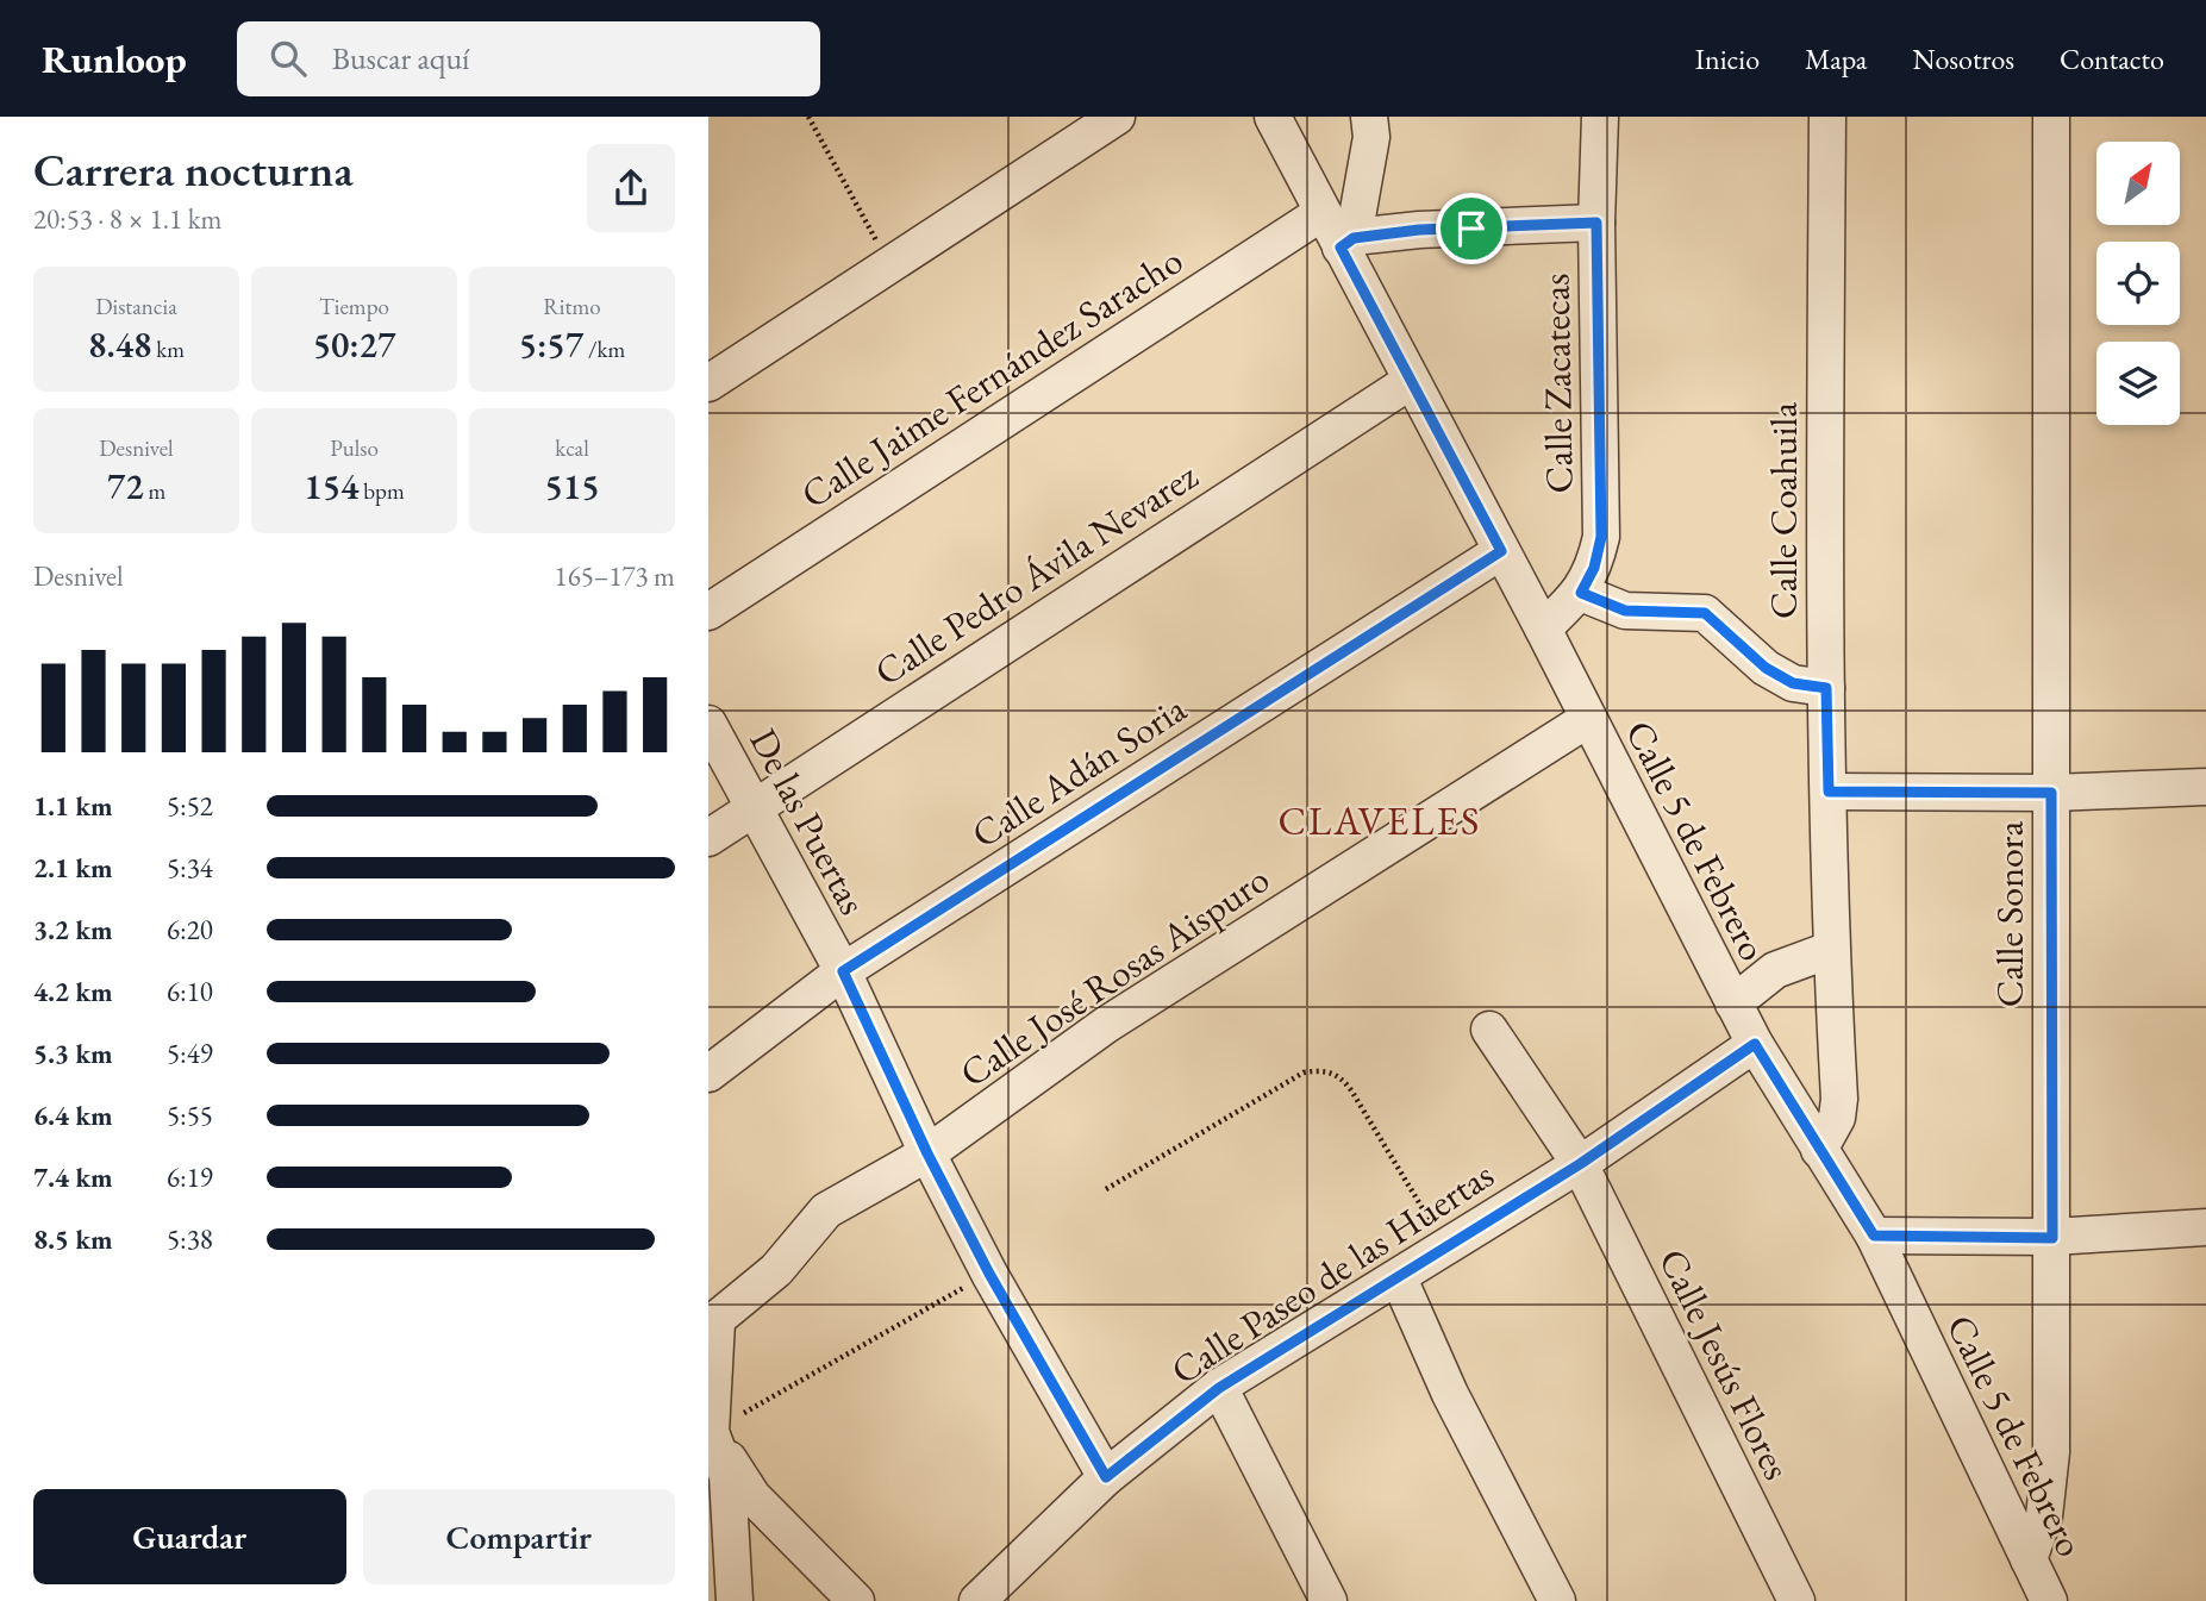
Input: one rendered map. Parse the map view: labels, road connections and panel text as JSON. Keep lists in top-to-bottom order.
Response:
{
  "streets": {
    "street": [
      "Calle Jaime Fernández Saracho",
      "Calle Zacatecas",
      "Calle Coahuila",
      "Calle Pedro Ávila Nevarez",
      "Calle Adán Soria",
      "De las Puertas",
      "Calle 5 de Febrero",
      "Calle Sonora",
      "Calle José Rosas Aispuro",
      "Calle Paseo de las Huertas",
      "Calle Jesús Flores"
    ]
  },
  "crossings": [
    ["Calle Jaime Fernández Saracho", "Calle 5 de Febrero"],
    ["Calle Zacatecas", "Calle 5 de Febrero"],
    ["Calle Coahuila", "Calle 5 de Febrero"],
    ["Calle Pedro Ávila Nevarez", "De las Puertas"],
    ["Calle Pedro Ávila Nevarez", "Calle 5 de Febrero"],
    ["Calle Adán Soria", "De las Puertas"],
    ["Calle Adán Soria", "Calle 5 de Febrero"],
    ["De las Puertas", "Calle José Rosas Aispuro"],
    ["De las Puertas", "Calle Paseo de las Huertas"],
    ["Calle 5 de Febrero", "Calle Sonora"],
    ["Calle 5 de Febrero", "Calle José Rosas Aispuro"],
    ["Calle 5 de Febrero", "Calle Paseo de las Huertas"],
    ["Calle Paseo de las Huertas", "Calle Jesús Flores"]
  ],
  "districts": ["CLAVELES"],
  "north": "top right",
  "page": {
    "header": "Runloop",
    "search": "Buscar aquí",
    "nav": [
      "Inicio",
      "Mapa",
      "Nosotros",
      "Contacto"
    ],
    "heading": ["Carrera nocturna", "20:53 · 8 × 1.1 km"],
    "stats": [
      ["Distancia", "8.48 km"],
      ["Tiempo", "50:27"],
      ["Ritmo", "5:57 /km"],
      ["Desnivel", "72 m"],
      ["Pulso", "154 bpm"],
      ["kcal", "515"]
    ],
    "chart": ["Desnivel", "165–173 m"],
    "list": [
      {
        "name": "1.1 km",
        "note": "5:52"
      },
      {
        "name": "2.1 km",
        "note": "5:34"
      },
      {
        "name": "3.2 km",
        "note": "6:20"
      },
      {
        "name": "4.2 km",
        "note": "6:10"
      },
      {
        "name": "5.3 km",
        "note": "5:49"
      },
      {
        "name": "6.4 km",
        "note": "5:55"
      },
      {
        "name": "7.4 km",
        "note": "6:19"
      },
      {
        "name": "8.5 km",
        "note": "5:38"
      }
    ],
    "buttons": ["Guardar", "Compartir"]
  }
}
